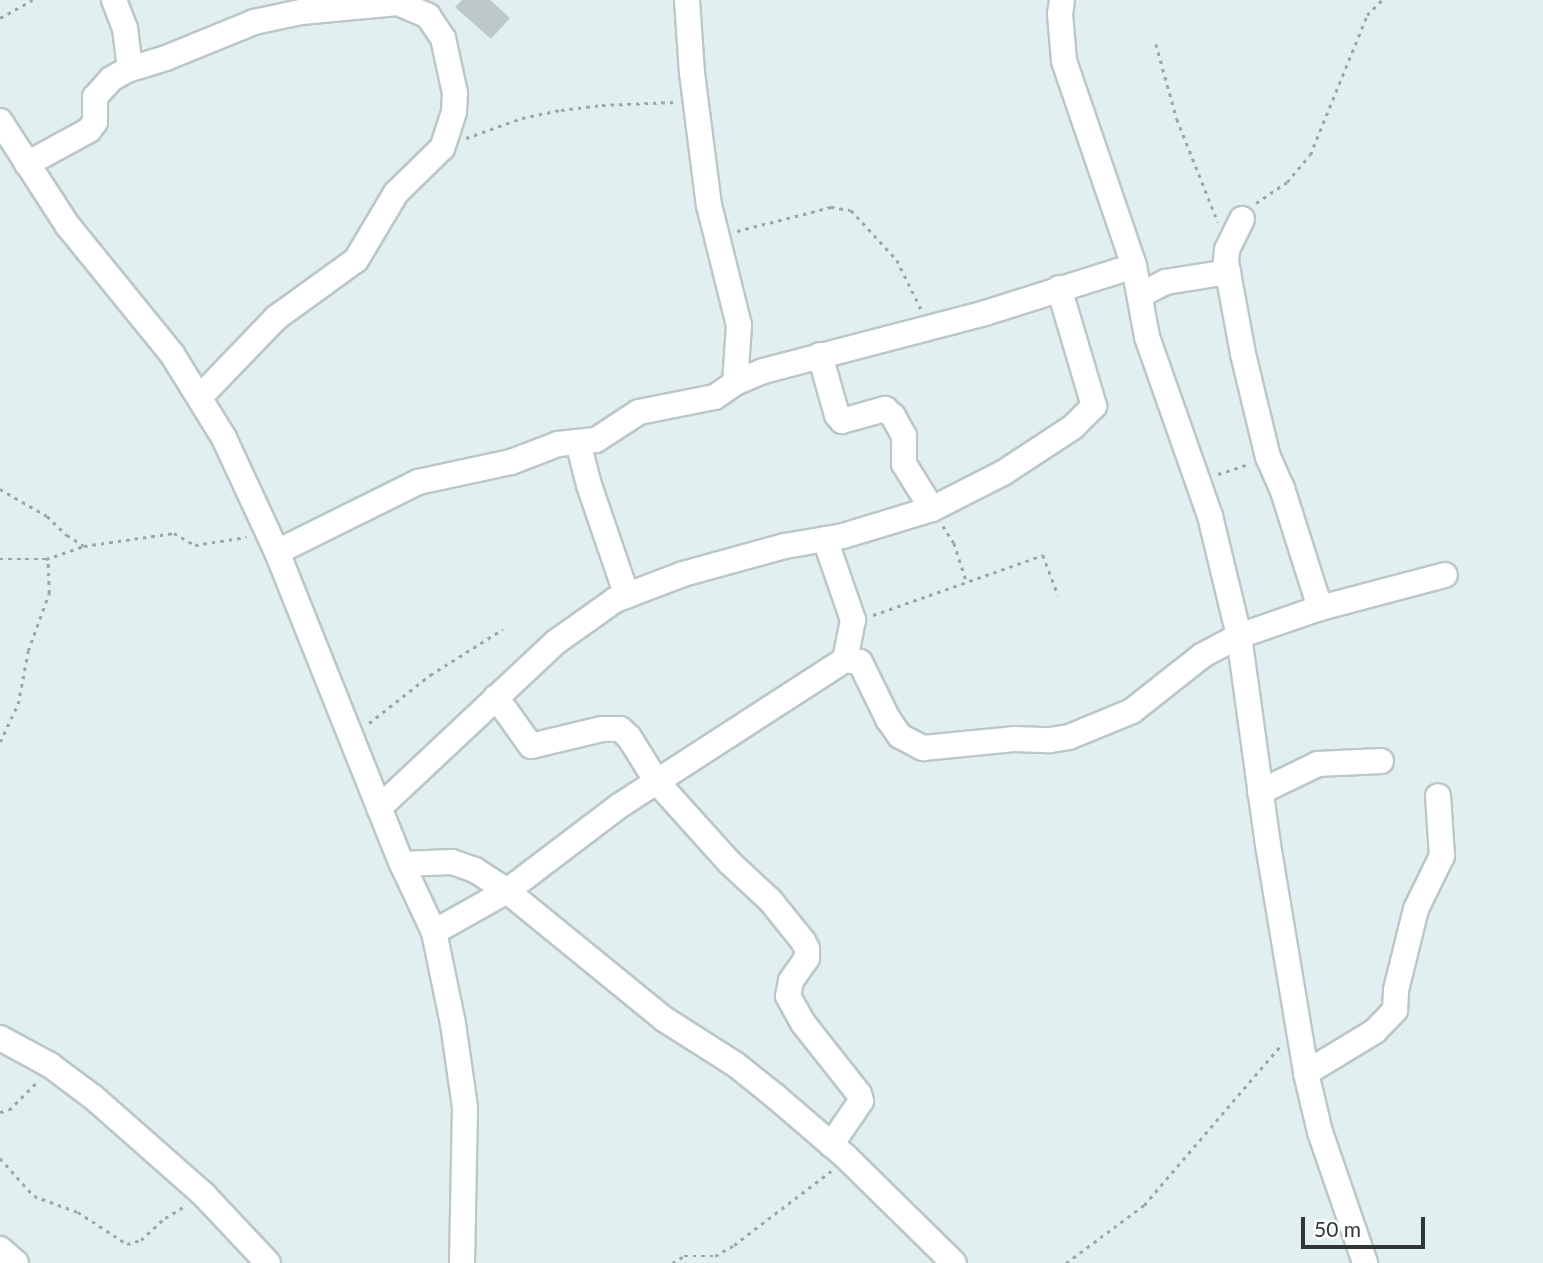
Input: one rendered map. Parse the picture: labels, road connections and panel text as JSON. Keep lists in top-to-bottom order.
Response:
{
  "scale_bar": "50 m"
}
